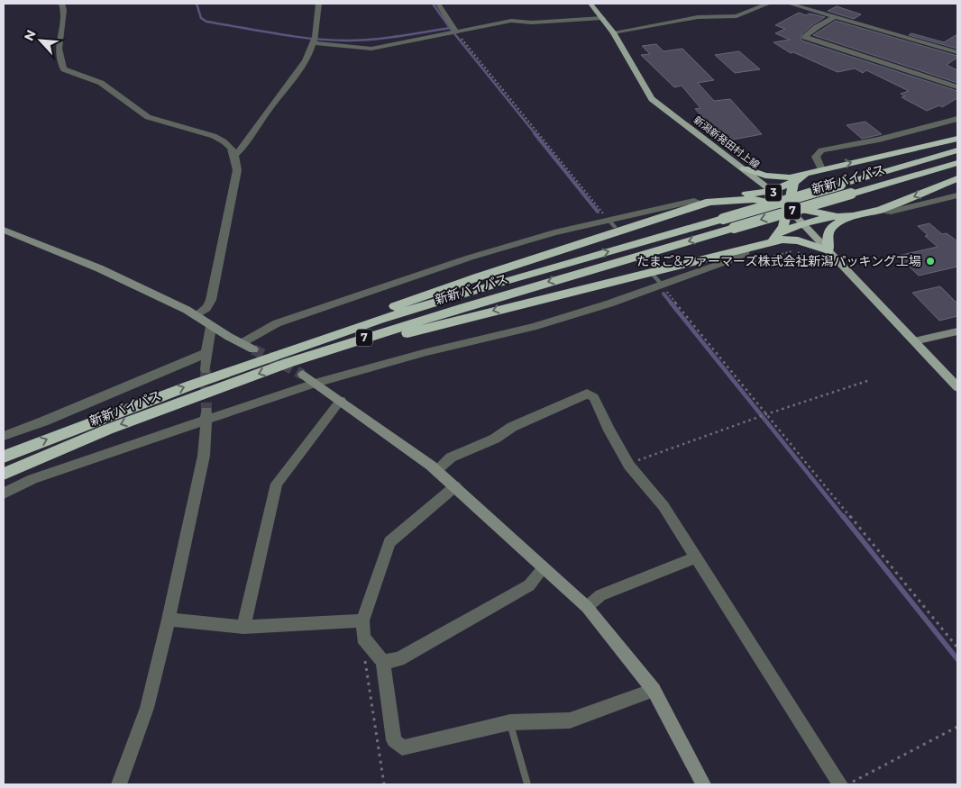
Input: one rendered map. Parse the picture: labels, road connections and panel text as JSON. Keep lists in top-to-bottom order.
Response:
{
  "streets": {
    "highway": ["新新バイパス", "7"],
    "main road": ["新潟新発田村上線", "3"]
  },
  "places": ["たまご&ファーマーズ株式会社新潟パッキング工場"],
  "north": "top left"
}
